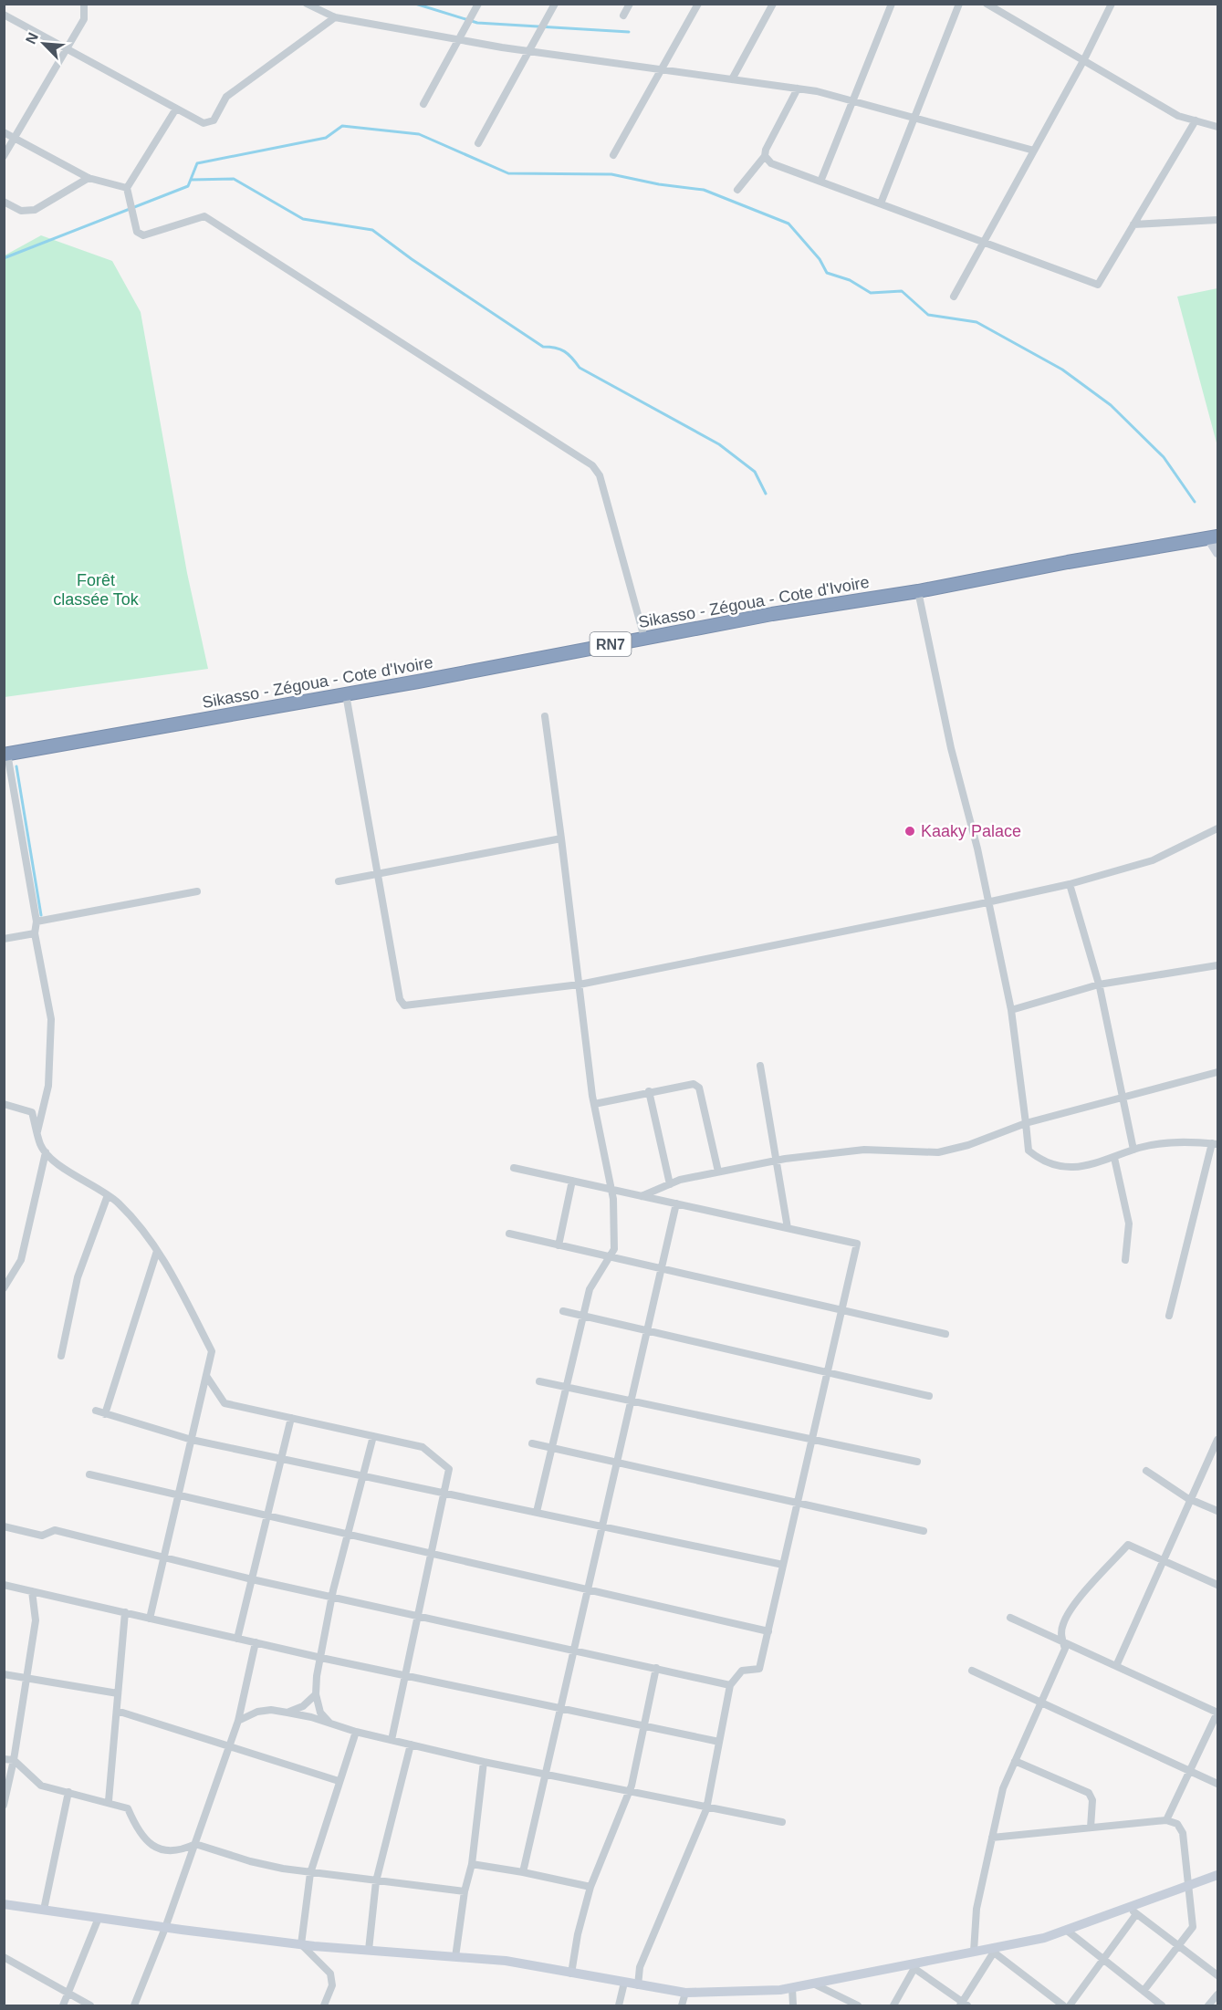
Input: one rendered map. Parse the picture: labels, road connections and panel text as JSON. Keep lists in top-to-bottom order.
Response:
{
  "streets": {
    "highway": ["Sikasso - Zégoua - Cote d'Ivoire", "RN7"]
  },
  "parks": ["Forêt classée Tok"],
  "places": ["Kaaky Palace"],
  "north": "top left"
}
